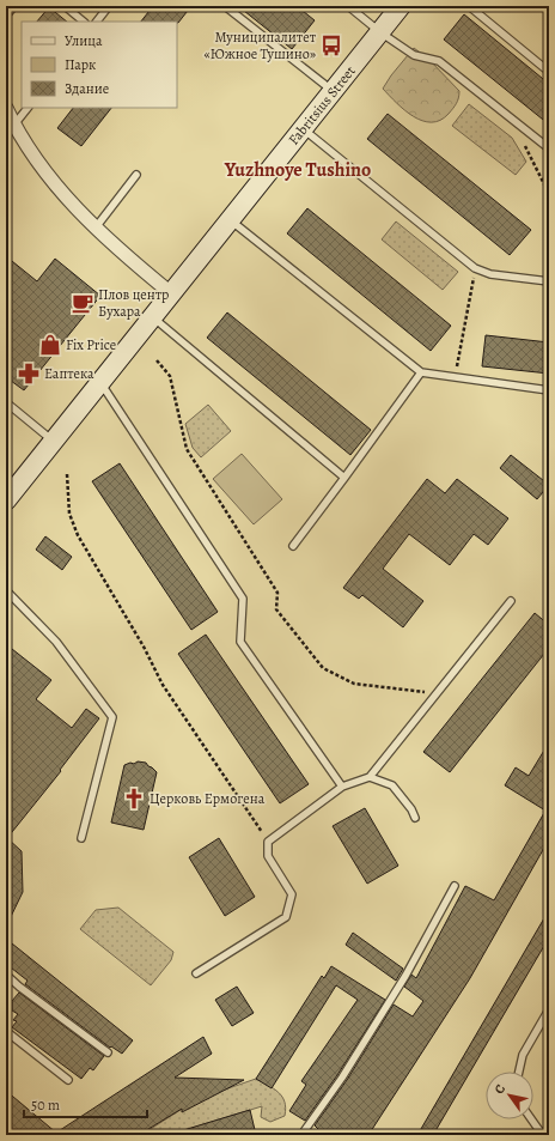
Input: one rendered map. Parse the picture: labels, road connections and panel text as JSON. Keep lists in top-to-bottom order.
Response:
{
  "streets": {
    "main road": ["Fabritsius Street"]
  },
  "districts": ["Yuzhnoye Tushino"],
  "places": {
    "bus stop": ["Муниципалитет «Южное Тушино»"],
    "cafe": ["Плов центр Бухара"],
    "shop": ["Fix Price"],
    "pharmacy": ["Еаптека"],
    "church": ["Церковь Ермогена"]
  },
  "legend": ["Улица", "Парк", "Здание"],
  "scale_bar": "50 m",
  "north": "top left"
}
